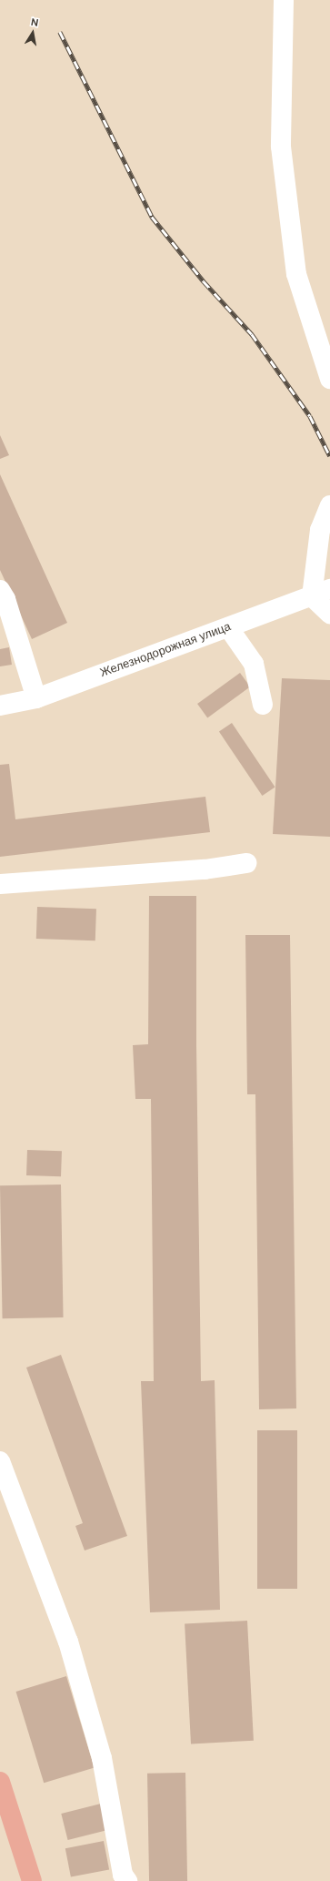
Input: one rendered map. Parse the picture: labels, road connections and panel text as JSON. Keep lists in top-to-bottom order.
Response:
{
  "streets": {
    "street": ["Железнодорожная улица"]
  },
  "north": "top"
}
